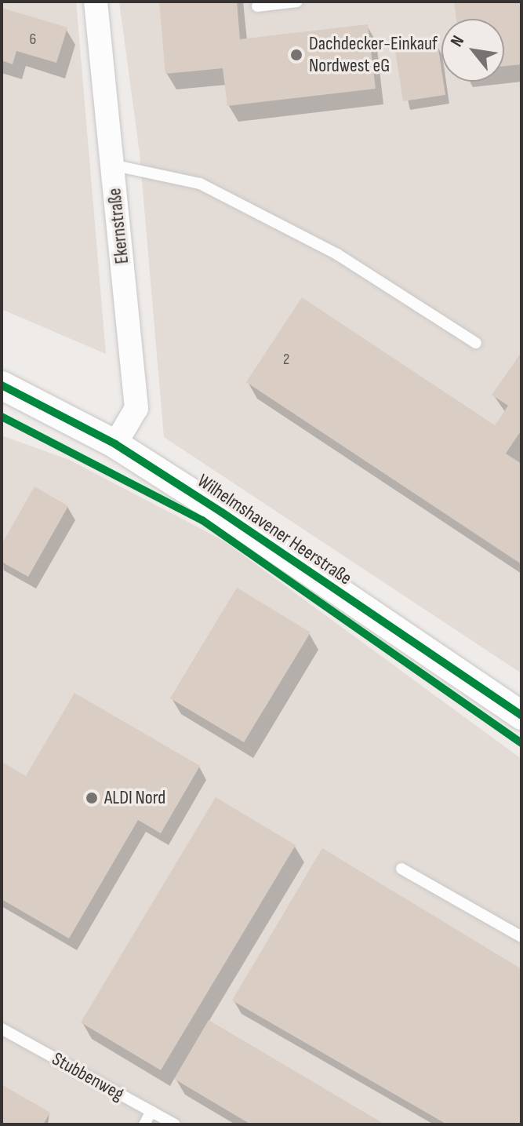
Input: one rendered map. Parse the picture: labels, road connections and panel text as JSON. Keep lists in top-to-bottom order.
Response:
{
  "streets": {
    "street": ["Ekernstraße", "Wilhelmshavener Heerstraße"],
    "lane": ["Stubbenweg"]
  },
  "crossings": [
    ["Ekernstraße", "Wilhelmshavener Heerstraße"]
  ],
  "places": ["Dachdecker-Einkauf Nordwest eG", "ALDI Nord"],
  "house_numbers": ["6", "2"],
  "north": "top left"
}
